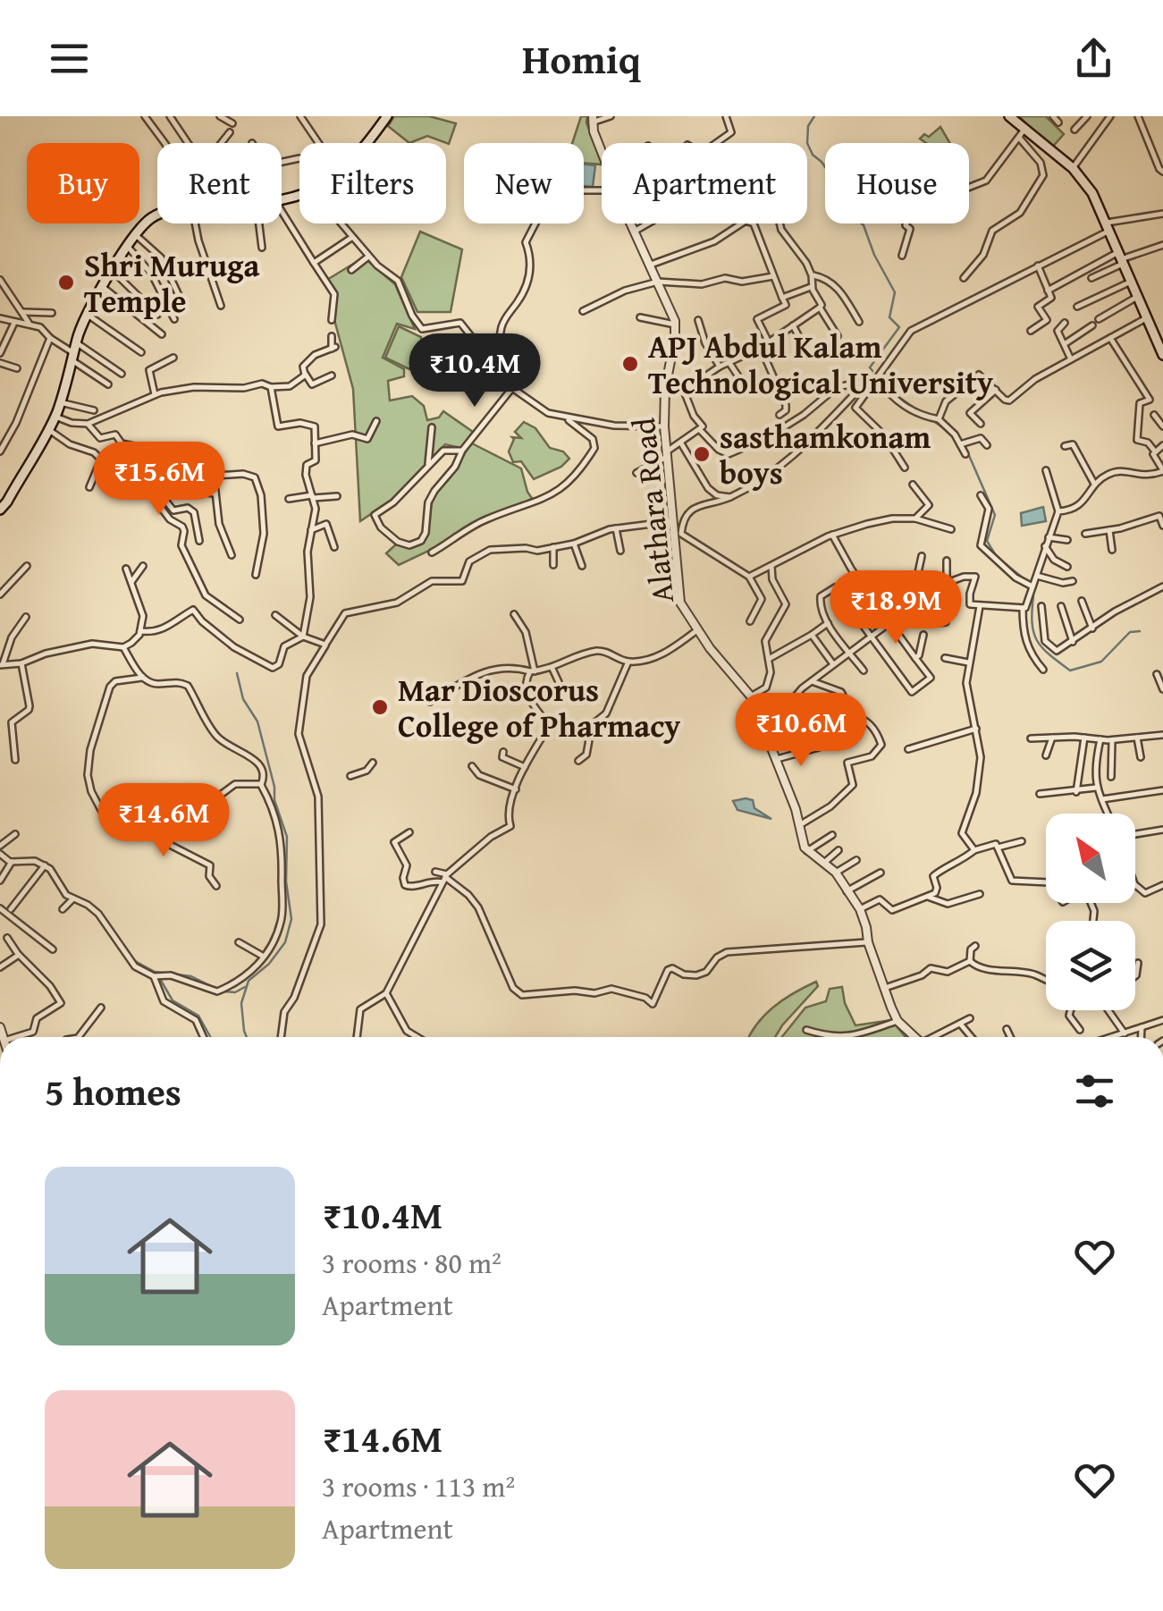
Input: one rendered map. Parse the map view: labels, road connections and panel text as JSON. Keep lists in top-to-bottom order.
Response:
{
  "streets": {
    "street": ["Alathara Road"]
  },
  "places": [
    "Shri Muruga Temple",
    "APJ Abdul Kalam Technological University",
    "sasthamkonam boys",
    "Mar Dioscorus College of Pharmacy"
  ],
  "north": "top left",
  "page": {
    "header": "Homiq",
    "chip": [
      "Buy",
      "Rent",
      "Filters",
      "New",
      "Apartment",
      "House"
    ],
    "price": [
      "₹10.4M",
      "₹15.6M",
      "₹18.9M",
      "₹10.6M",
      "₹14.6M"
    ],
    "heading": "5 homes",
    "list": [
      {
        "name": "₹10.4M",
        "note": "3 rooms · 80 m² · Apartment"
      },
      {
        "name": "₹14.6M",
        "note": "3 rooms · 113 m² · Apartment"
      }
    ]
  }
}
